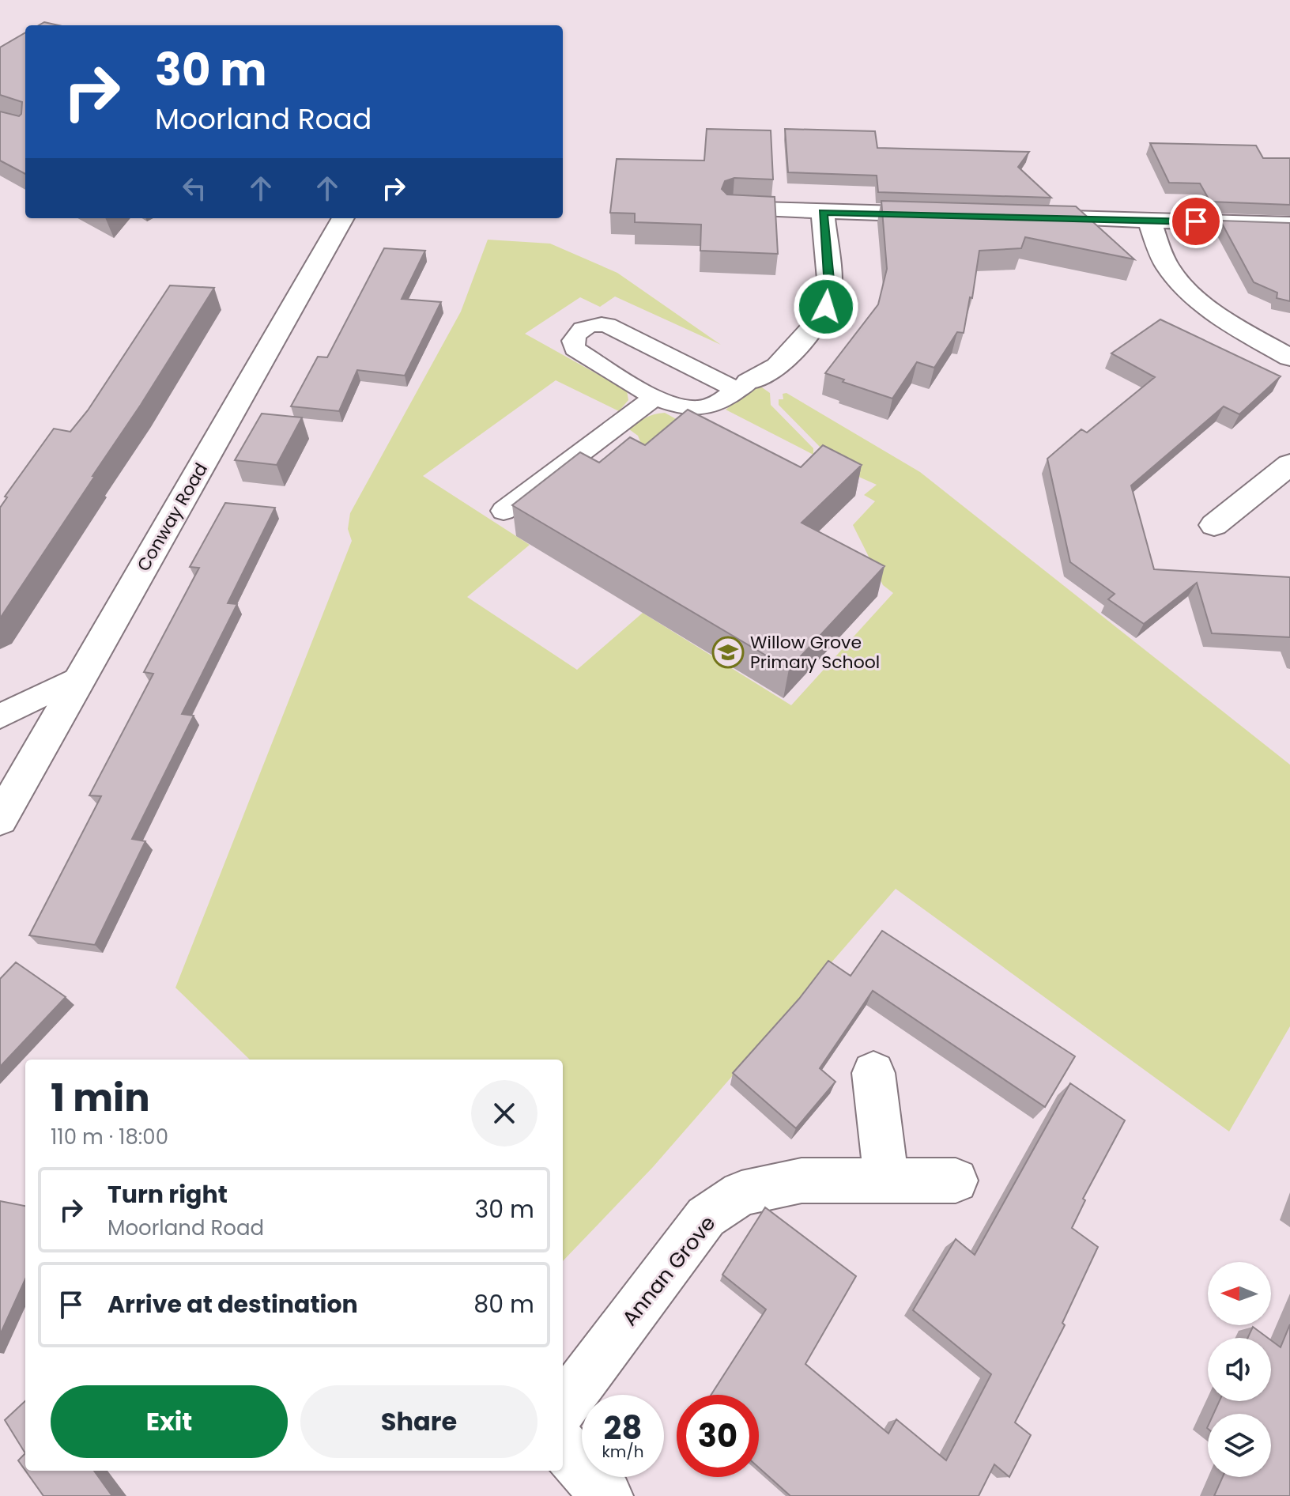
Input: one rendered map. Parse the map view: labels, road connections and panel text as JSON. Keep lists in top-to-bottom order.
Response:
{
  "streets": {
    "street": ["Conway Road", "Annan Grove"]
  },
  "places": {
    "school or university": ["Willow Grove Primary School"]
  },
  "north": "left",
  "page": {
    "turn": ["30 m", "Moorland Road"],
    "heading": ["1 min", "110 m · 18:00"],
    "list": [
      {
        "name": "Turn right",
        "note": "Moorland Road",
        "value": "30 m"
      },
      {
        "name": "Arrive at destination",
        "value": "80 m"
      }
    ],
    "buttons": ["Exit", "Share"],
    "speed": "28 km/h",
    "limit": "30"
  }
}
